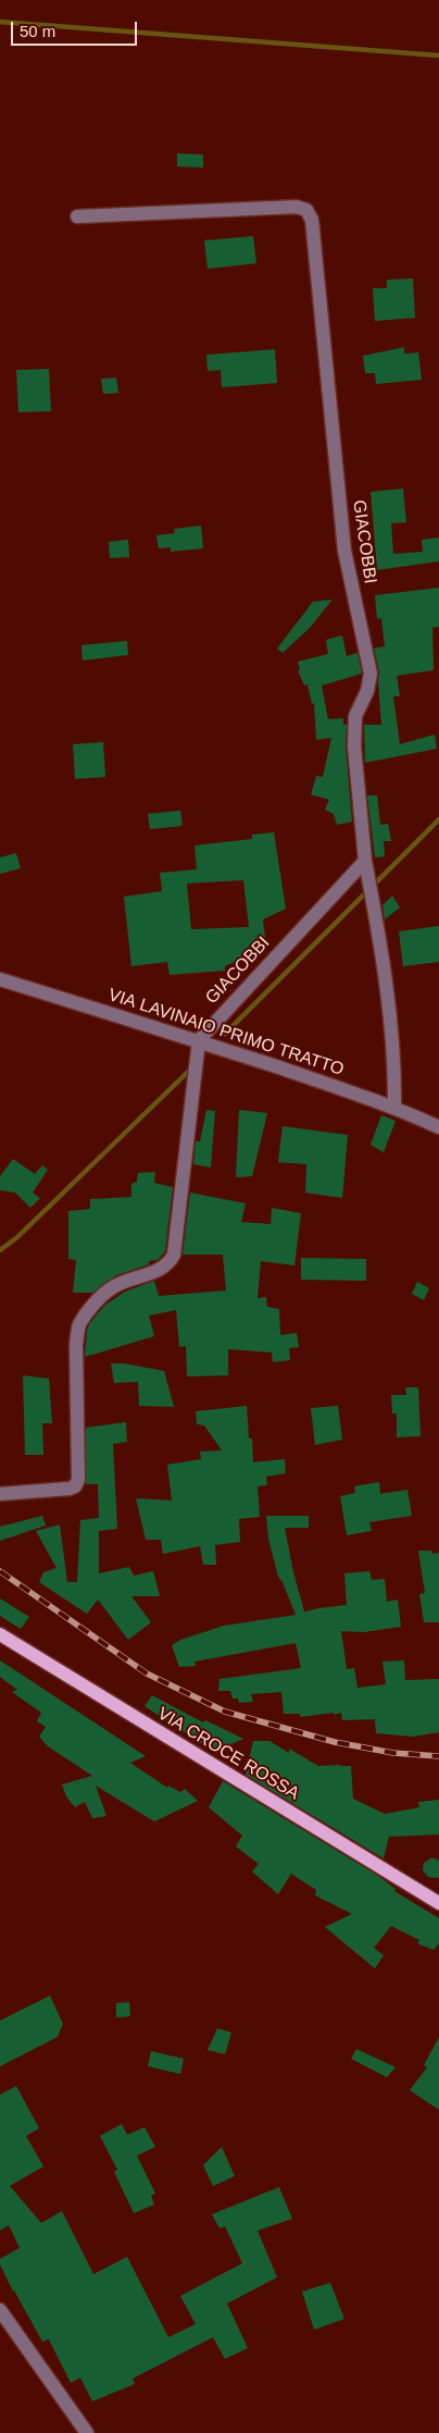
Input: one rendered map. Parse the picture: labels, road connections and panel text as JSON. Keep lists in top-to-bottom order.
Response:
{
  "streets": {
    "main road": ["VIA CROCE ROSSA"],
    "street": ["GIACOBBI", "VIA LAVINAIO PRIMO TRATTO"]
  },
  "crossings": [
    ["GIACOBBI", "VIA LAVINAIO PRIMO TRATTO"]
  ],
  "scale_bar": "50 m"
}
